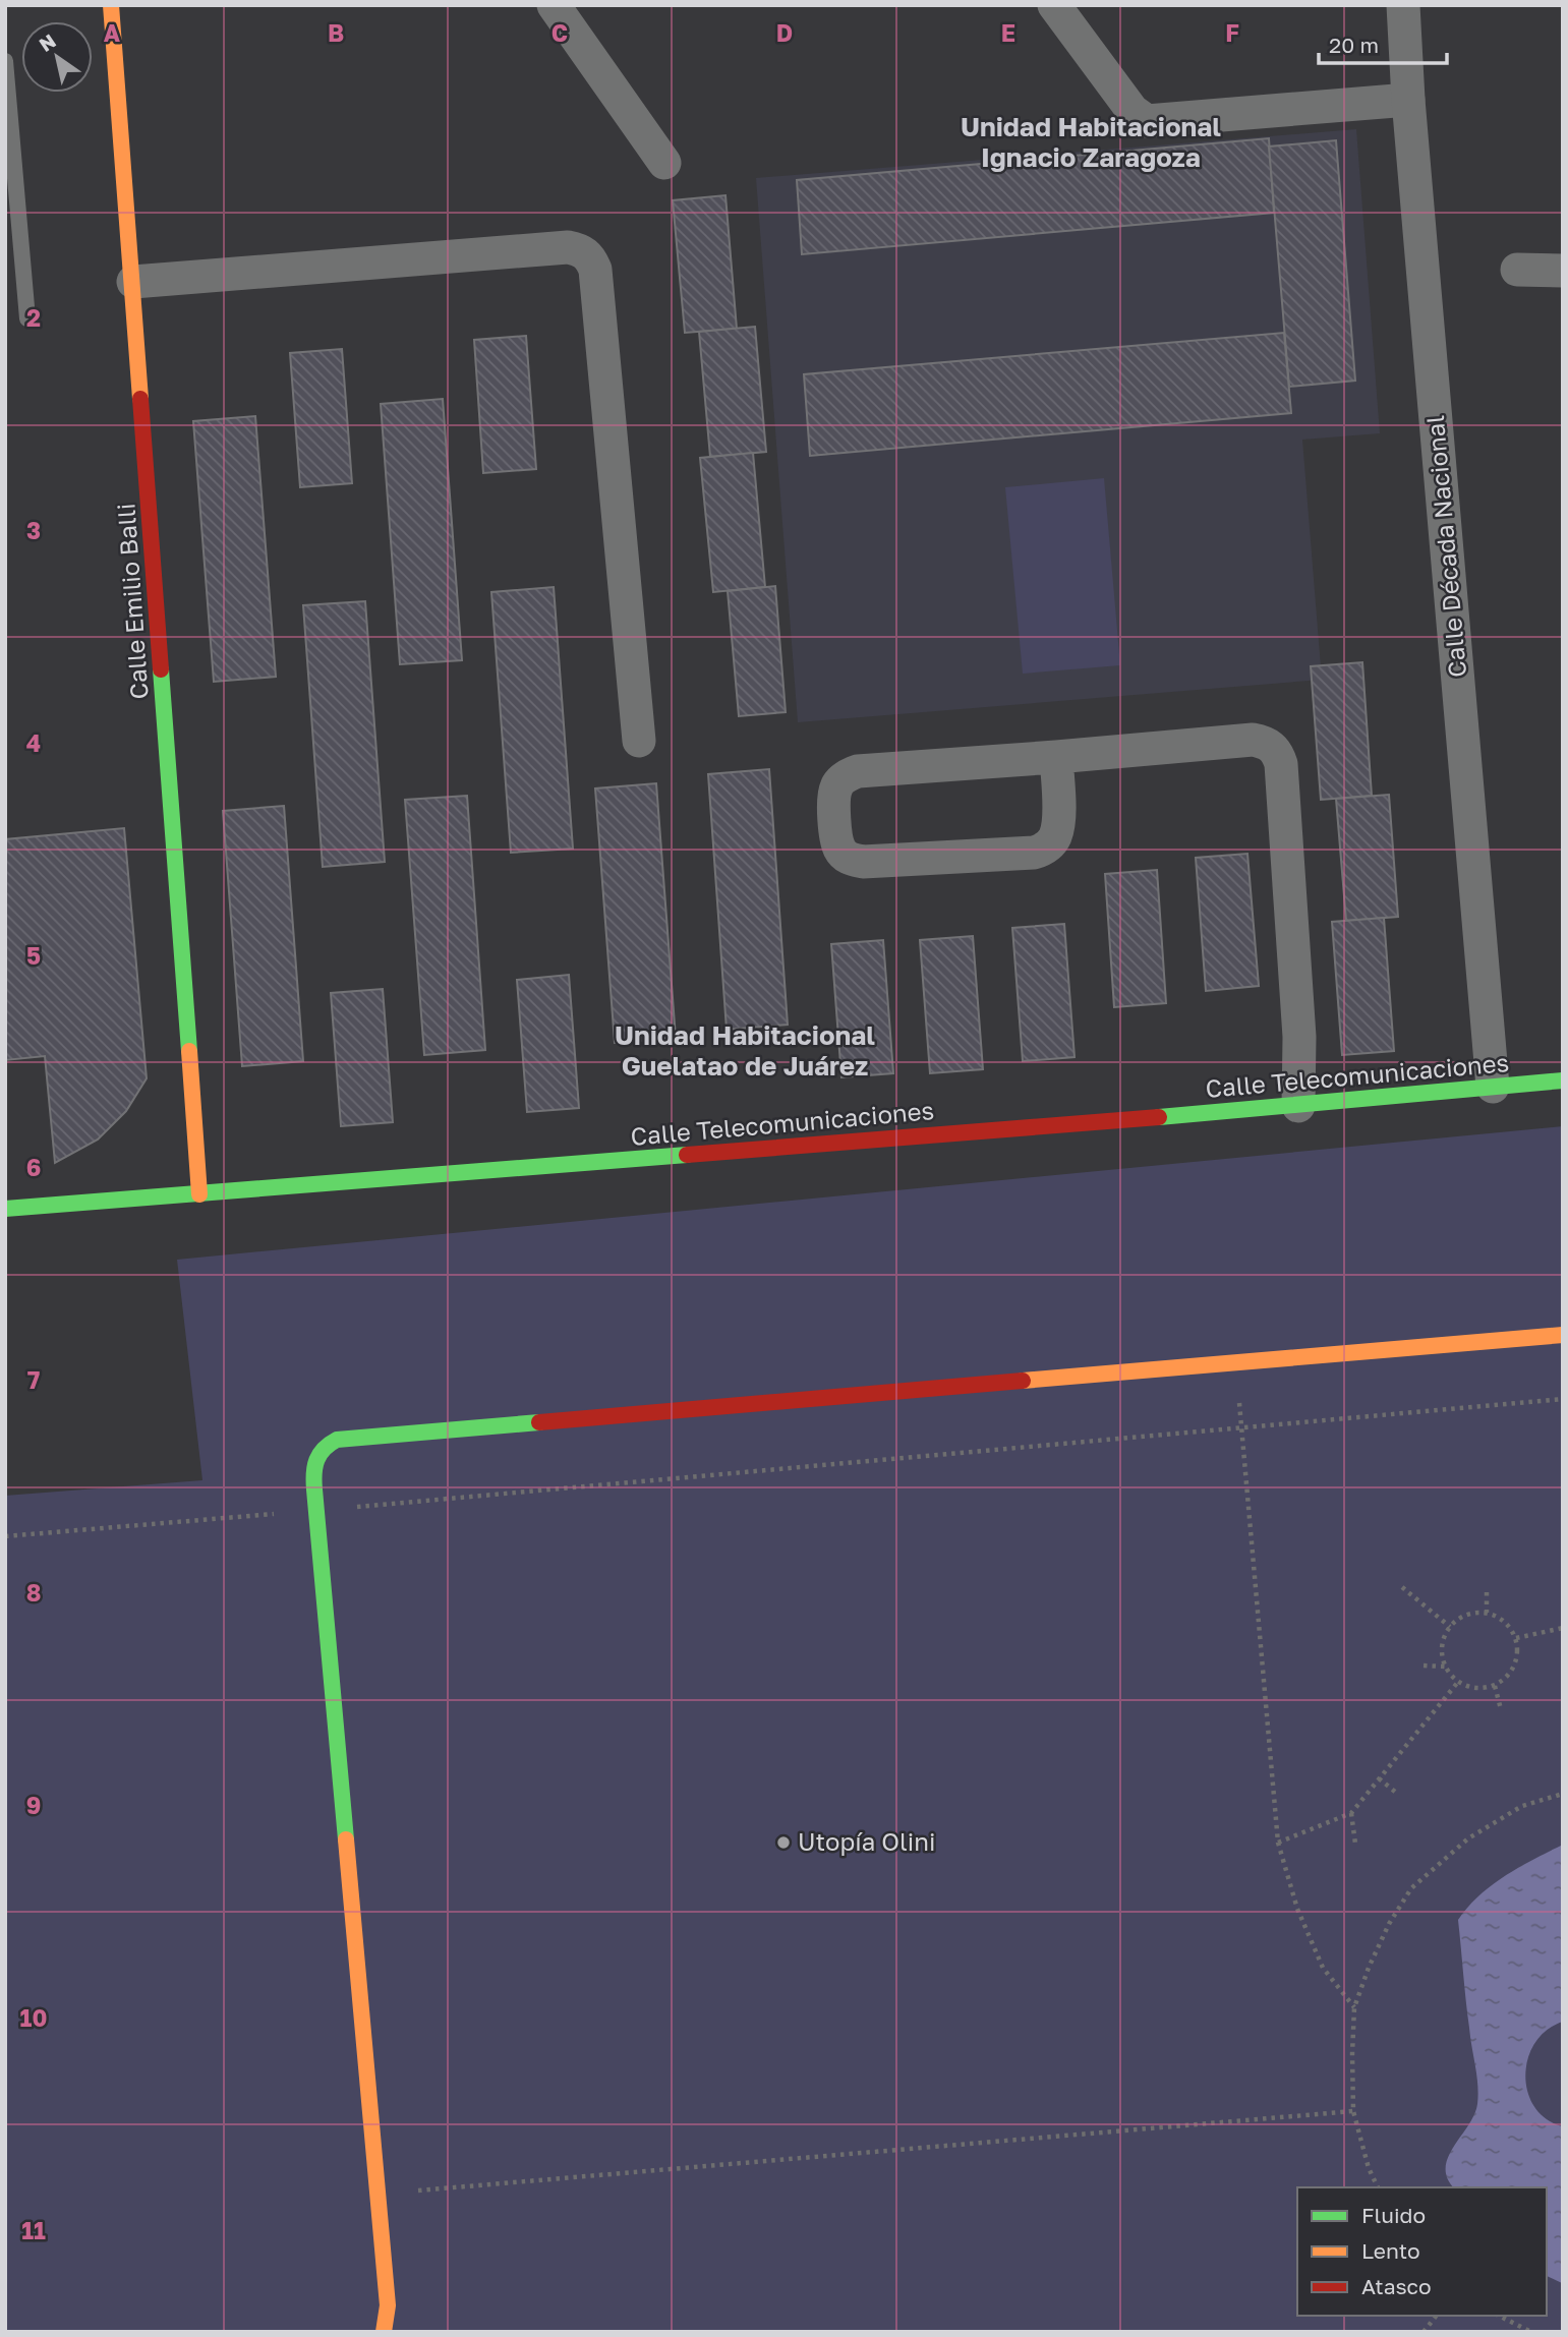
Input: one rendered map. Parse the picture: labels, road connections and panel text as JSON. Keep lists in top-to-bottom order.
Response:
{
  "streets": {
    "street": ["Calle Década Nacional", "Calle Emilio Balli", "Calle Telecomunicaciones"]
  },
  "crossings": [
    ["Calle Década Nacional", "Calle Telecomunicaciones"],
    ["Calle Emilio Balli", "Calle Telecomunicaciones"]
  ],
  "districts": ["Unidad Habitacional Ignacio Zaragoza", "Unidad Habitacional Guelatao de Juárez"],
  "places": ["Utopía Olini"],
  "legend": ["Fluido", "Lento", "Atasco"],
  "scale_bar": "20 m",
  "north": "top left",
  "grid": {
    "columns": [
      "A",
      "B",
      "C",
      "D",
      "E",
      "F"
    ],
    "rows": [
      "2",
      "3",
      "4",
      "5",
      "6",
      "7",
      "8",
      "9",
      "10",
      "11"
    ]
  }
}
